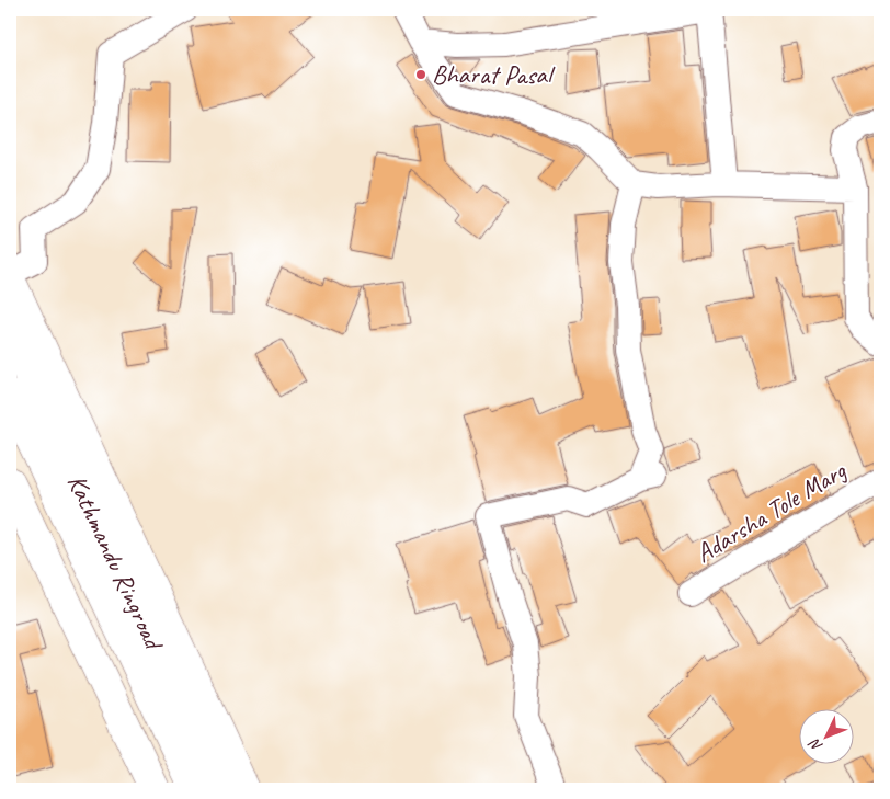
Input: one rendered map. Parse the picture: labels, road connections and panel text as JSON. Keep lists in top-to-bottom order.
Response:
{
  "streets": {
    "main road": ["Kathmandu Ringroad"],
    "street": ["Adarsha Tole Marg"]
  },
  "places": ["Bharat Pasal"],
  "north": "bottom left"
}
